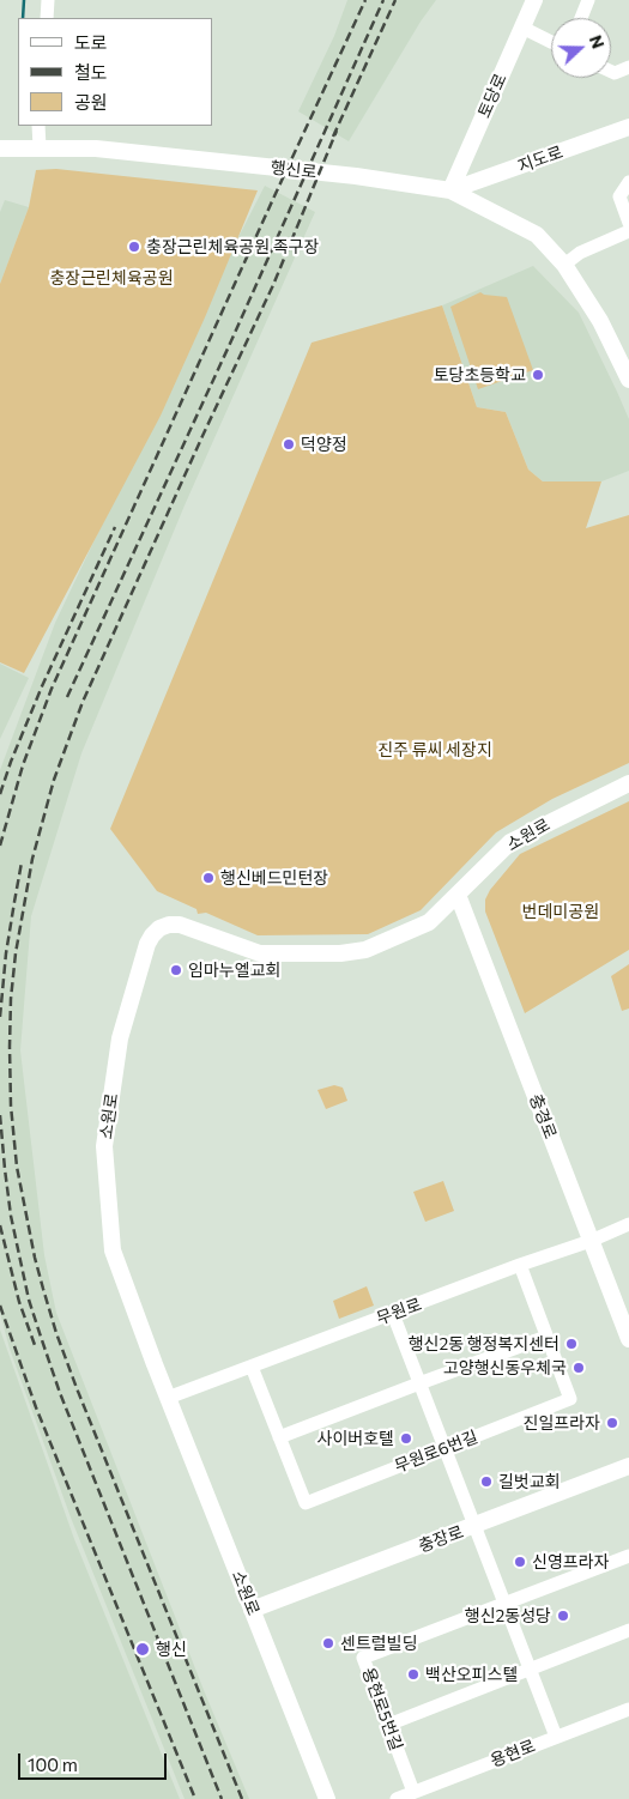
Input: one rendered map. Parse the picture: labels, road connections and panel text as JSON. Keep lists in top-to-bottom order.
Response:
{
  "streets": {
    "main road": [
      "토당로",
      "지도로",
      "행신로",
      "소원로",
      "충경로",
      "충장로"
    ],
    "street": [
      "무원로",
      "무원로6번길",
      "용현로5번길",
      "용현로"
    ]
  },
  "crossings": [
    ["토당로", "지도로"],
    ["토당로", "행신로"],
    ["지도로", "행신로"],
    ["소원로", "충경로"],
    ["소원로", "무원로"],
    ["소원로", "충장로"],
    ["충경로", "무원로"],
    ["무원로", "무원로6번길"],
    ["용현로5번길", "용현로"]
  ],
  "parks": ["충장근린체육공원", "진주 류씨 세장지", "번데미공원"],
  "places": [
    "충장근린체육공원 족구장",
    "토당초등학교",
    "덕양정",
    "행신베드민턴장",
    "임마누엘교회",
    "행신2동 행정복지센터",
    "고양행신동우체국",
    "진일프라자",
    "사이버호텔",
    "길벗교회",
    "신영프라자",
    "행신2동성당",
    "센트럴빌딩",
    "행신",
    "백산오피스텔"
  ],
  "legend": ["도로", "철도", "공원"],
  "scale_bar": "100 m",
  "north": "right"
}
